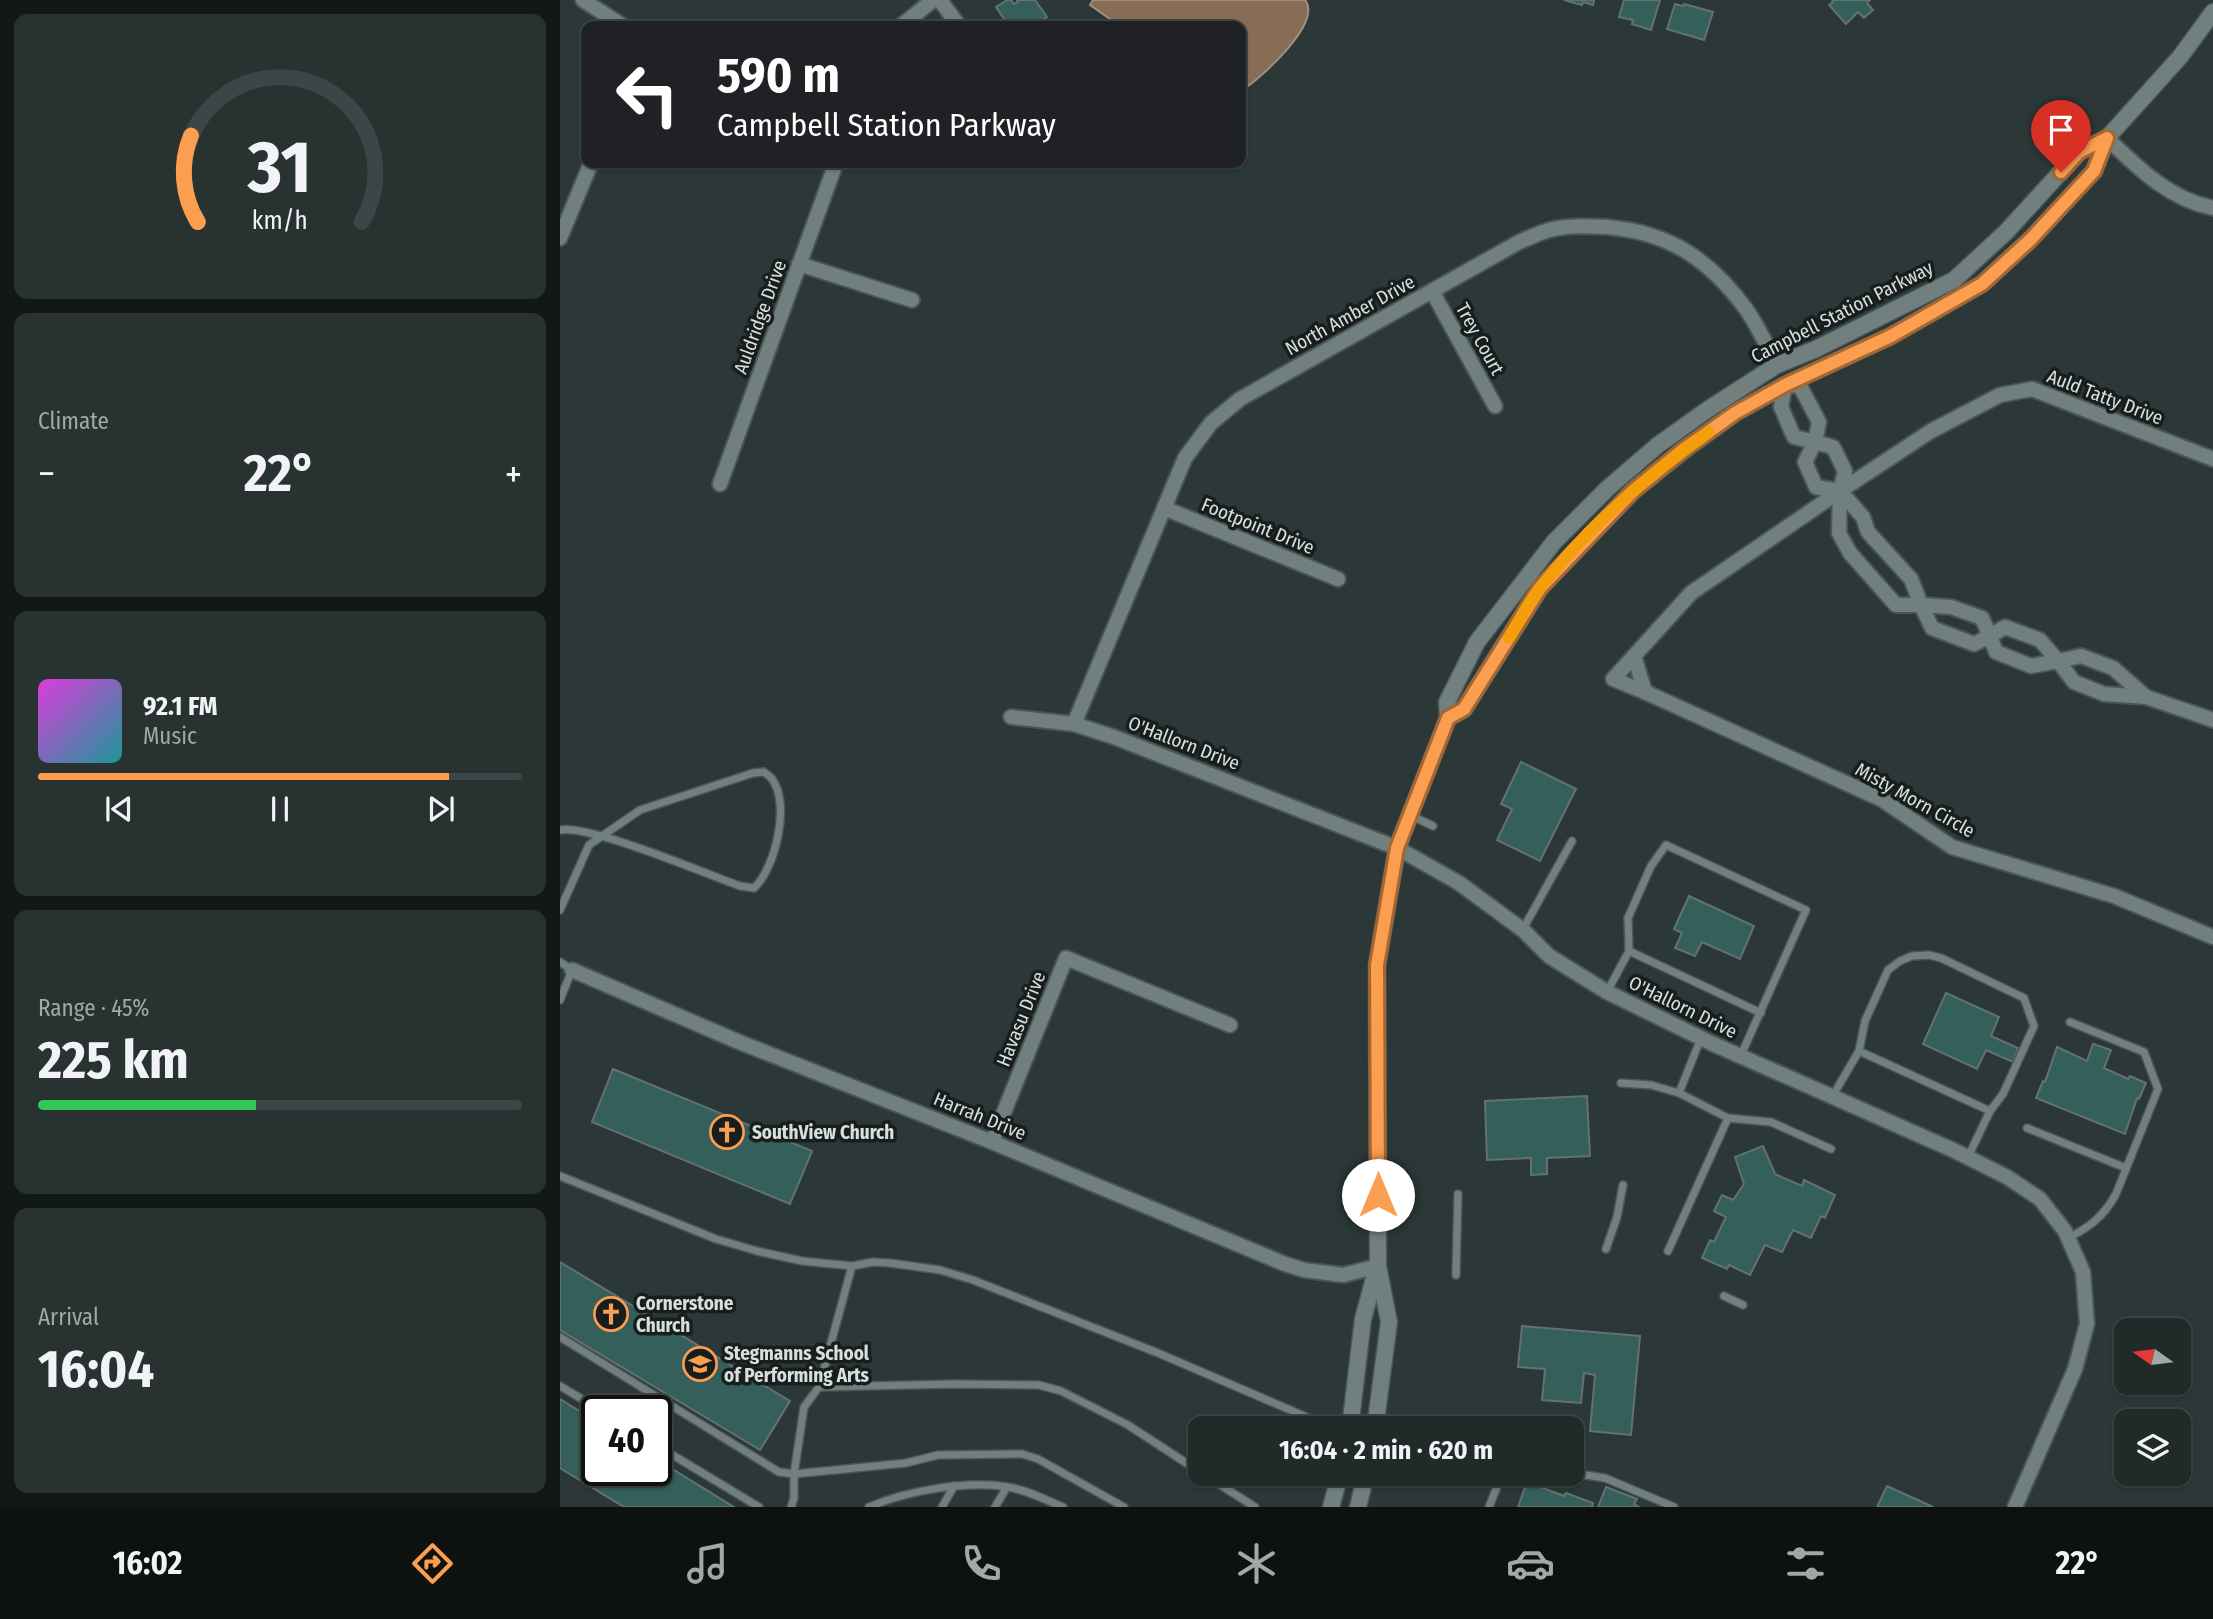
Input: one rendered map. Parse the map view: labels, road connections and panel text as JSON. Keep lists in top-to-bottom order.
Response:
{
  "streets": {
    "street": [
      "Campbell Station Parkway",
      "North Amber Drive",
      "Auldridge Drive",
      "Trey Court",
      "Auld Tatty Drive",
      "Footpoint Drive",
      "O'Hallorn Drive",
      "Misty Morn Circle",
      "Havasu Drive",
      "Harrah Drive"
    ]
  },
  "crossings": [
    ["Campbell Station Parkway", "North Amber Drive"],
    ["Campbell Station Parkway", "O'Hallorn Drive"],
    ["Campbell Station Parkway", "Harrah Drive"],
    ["North Amber Drive", "Trey Court"],
    ["North Amber Drive", "Footpoint Drive"],
    ["North Amber Drive", "O'Hallorn Drive"],
    ["Auld Tatty Drive", "Misty Morn Circle"],
    ["Havasu Drive", "Harrah Drive"]
  ],
  "places": {
    "church": ["SouthView Church", "Cornerstone Church"],
    "school or university": ["Stegmanns School of Performing Arts"]
  },
  "north": "left",
  "page": {
    "turn": ["590 m", "Campbell Station Parkway"],
    "tile": [
      "Climate",
      ["Range · 45%", "225 km"],
      ["Arrival", "16:04"]
    ],
    "heat": ["−", "22°", "+"],
    "song": ["92.1 FM", "Music"],
    "limit": "40",
    "trip": "16:04 · 2 min · 620 m",
    "tabs": ["16:02", "22°"],
    "gauge": ["31", "km/h"]
  }
}
